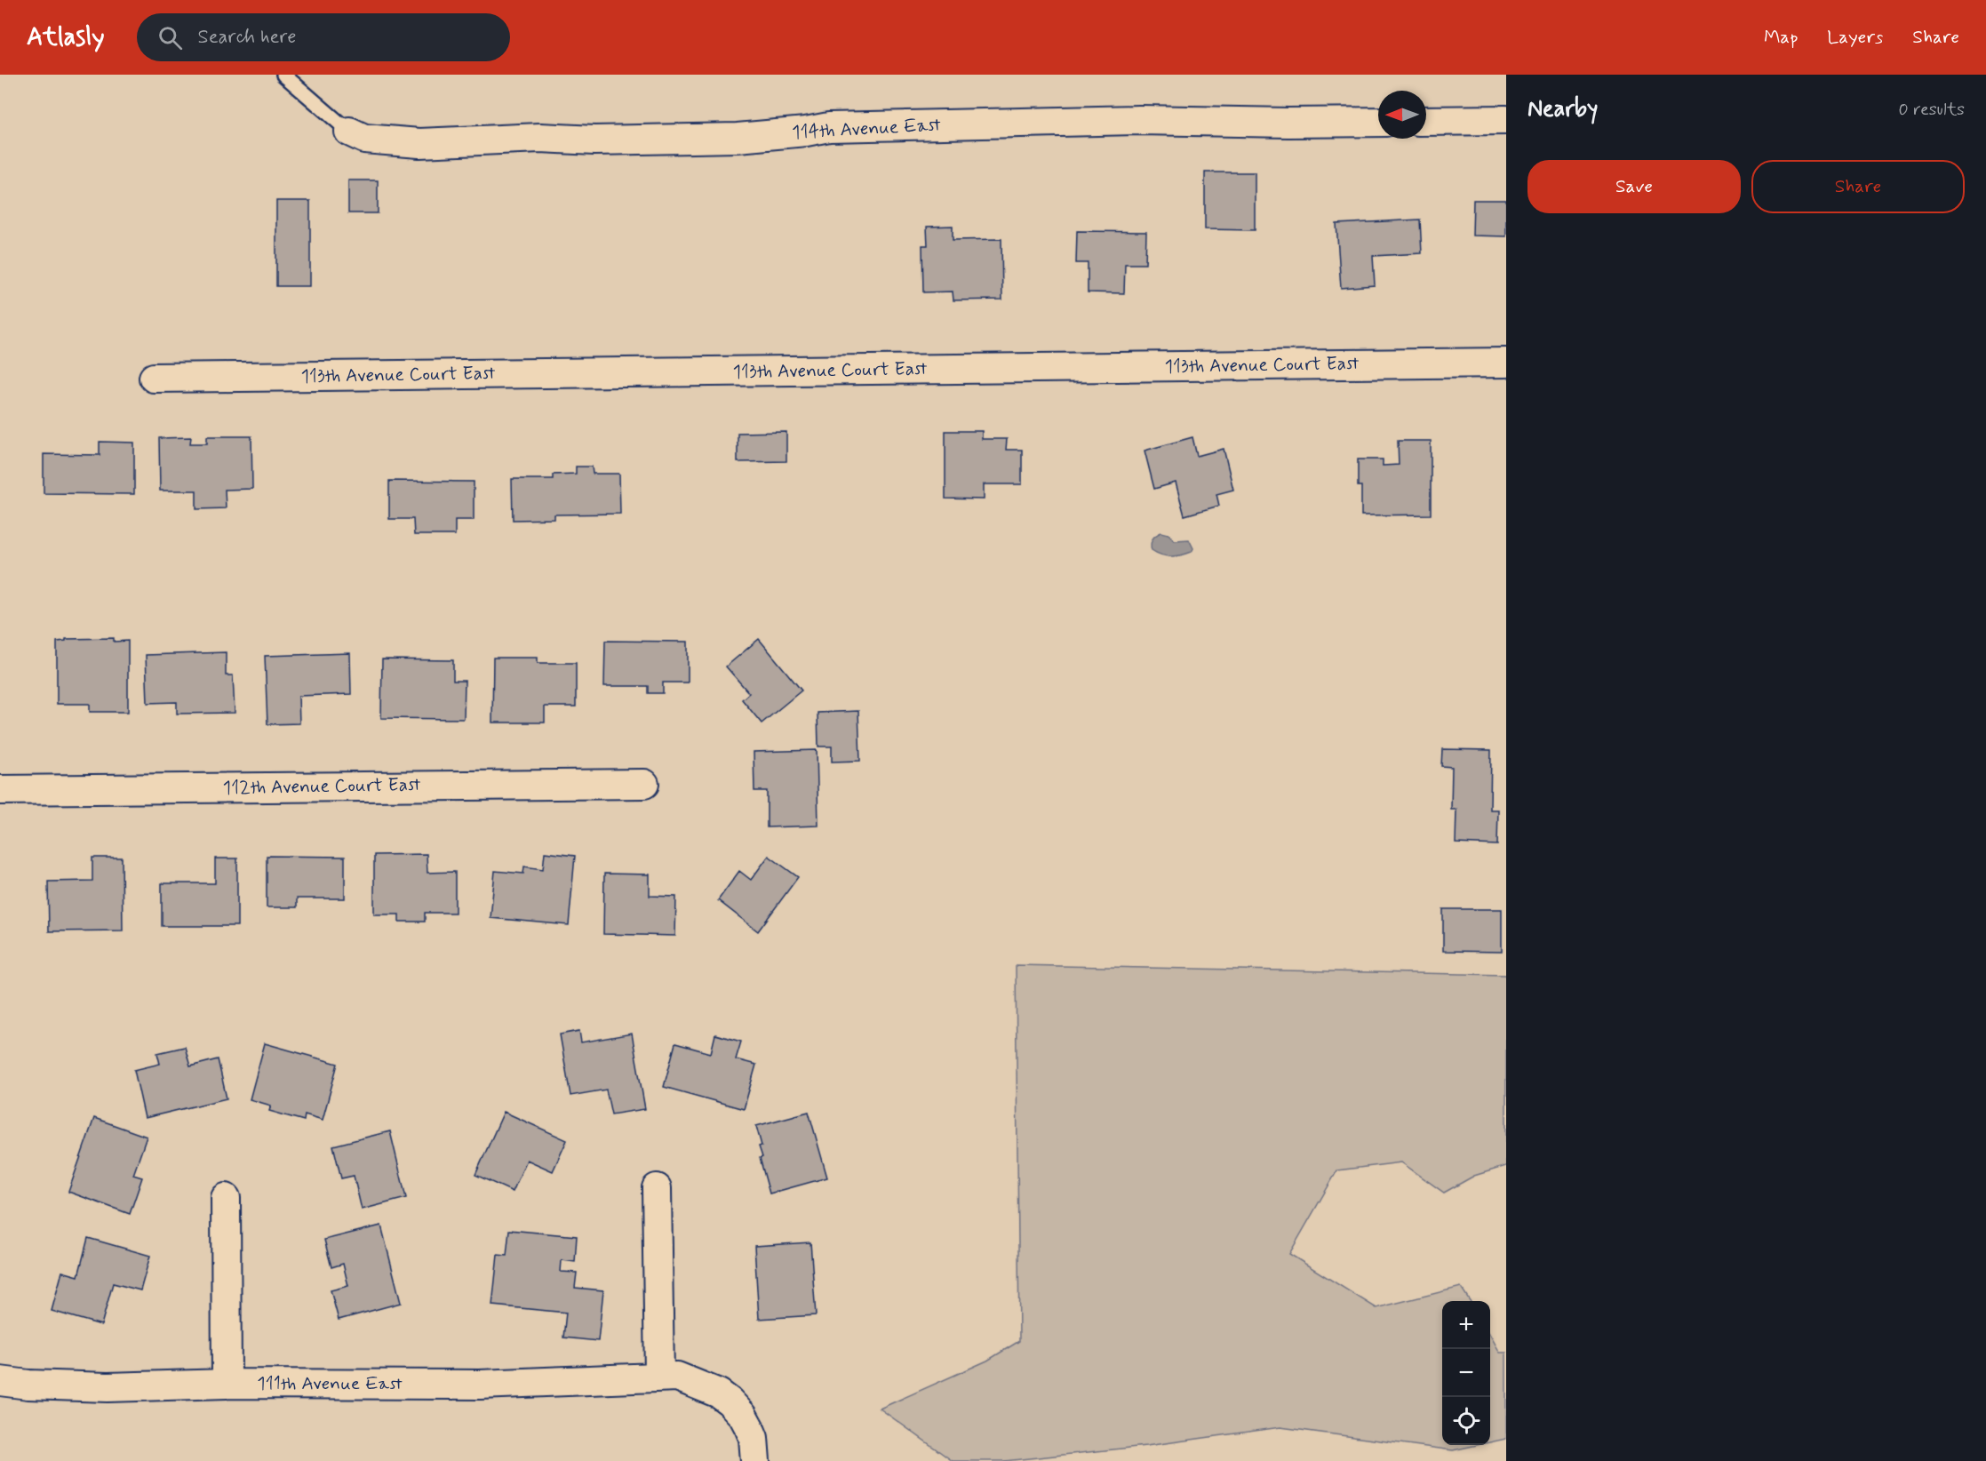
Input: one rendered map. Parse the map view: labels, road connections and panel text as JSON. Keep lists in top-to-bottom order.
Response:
{
  "streets": {
    "street": [
      "114th Avenue East",
      "113th Avenue Court East",
      "112th Avenue Court East",
      "111th Avenue East"
    ]
  },
  "north": "left",
  "page": {
    "header": "Atlasly",
    "search": "Search here",
    "nav": ["Map", "Layers", "Share"],
    "heading": ["Nearby", "0 results"],
    "buttons": ["Save", "Share"],
    "map_buttons": ["+", "−"]
  }
}
